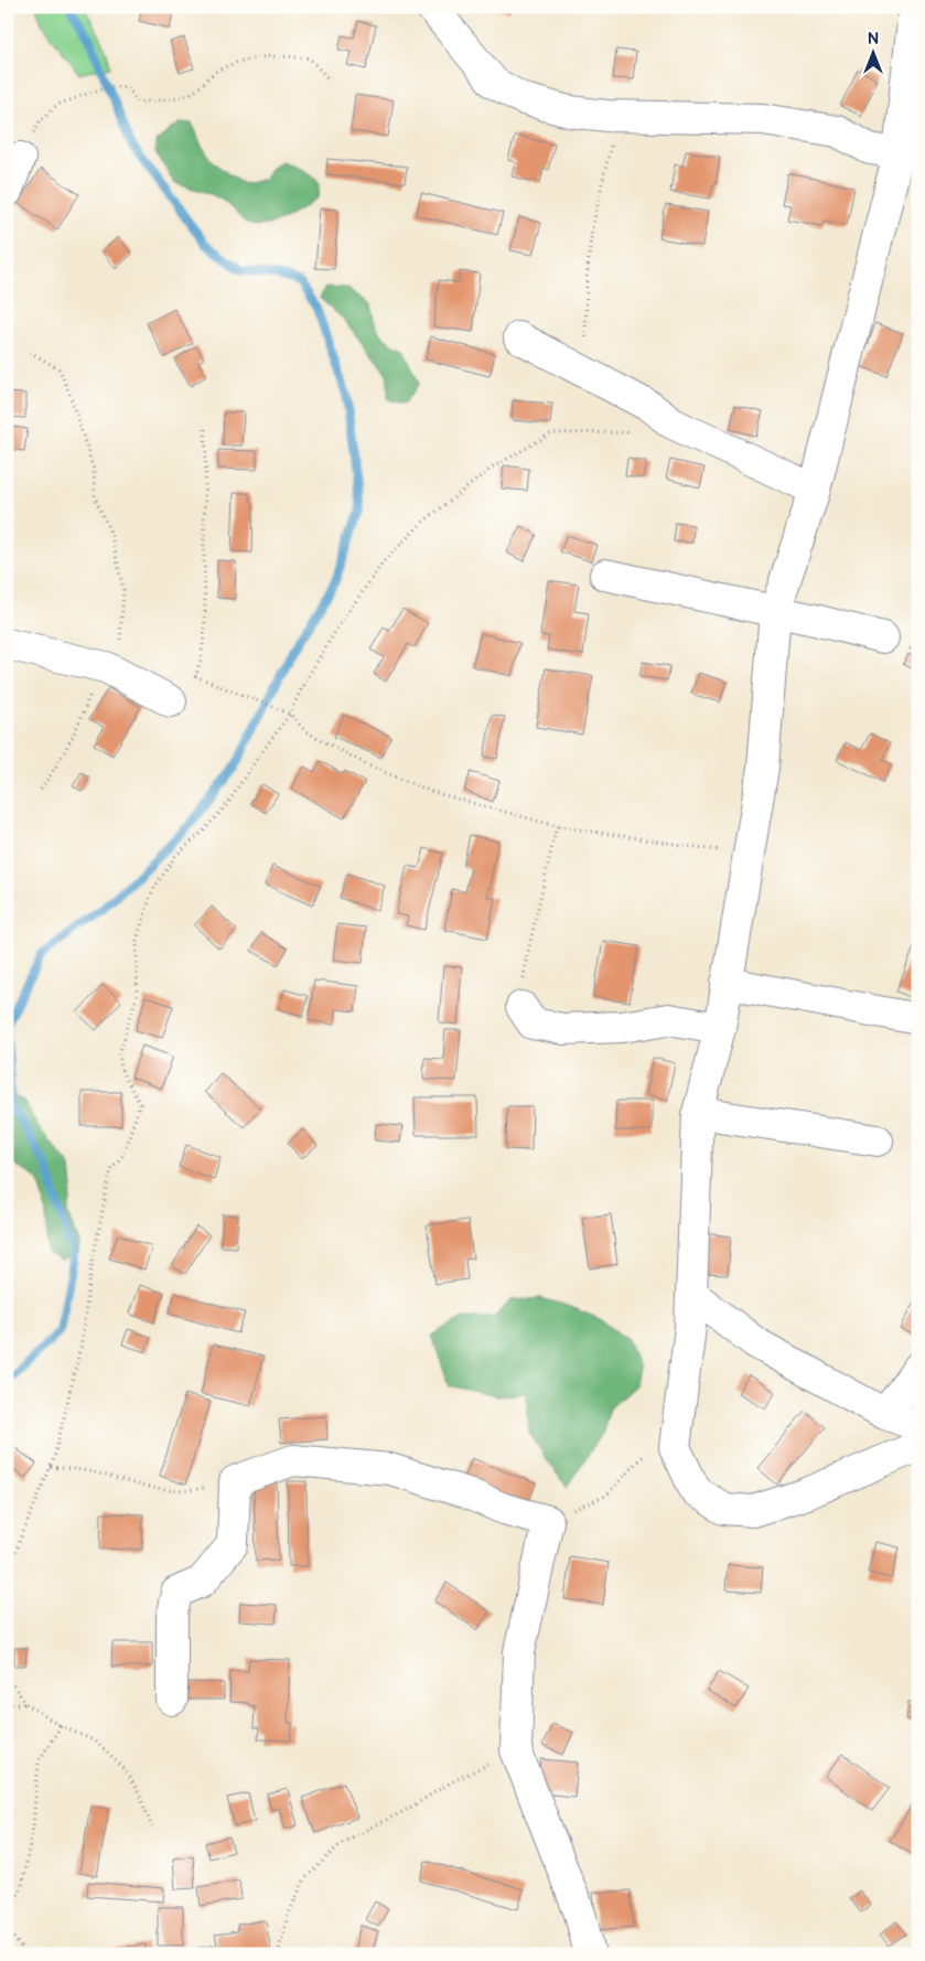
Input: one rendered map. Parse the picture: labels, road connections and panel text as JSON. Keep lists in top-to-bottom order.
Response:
{
  "north": "top"
}
